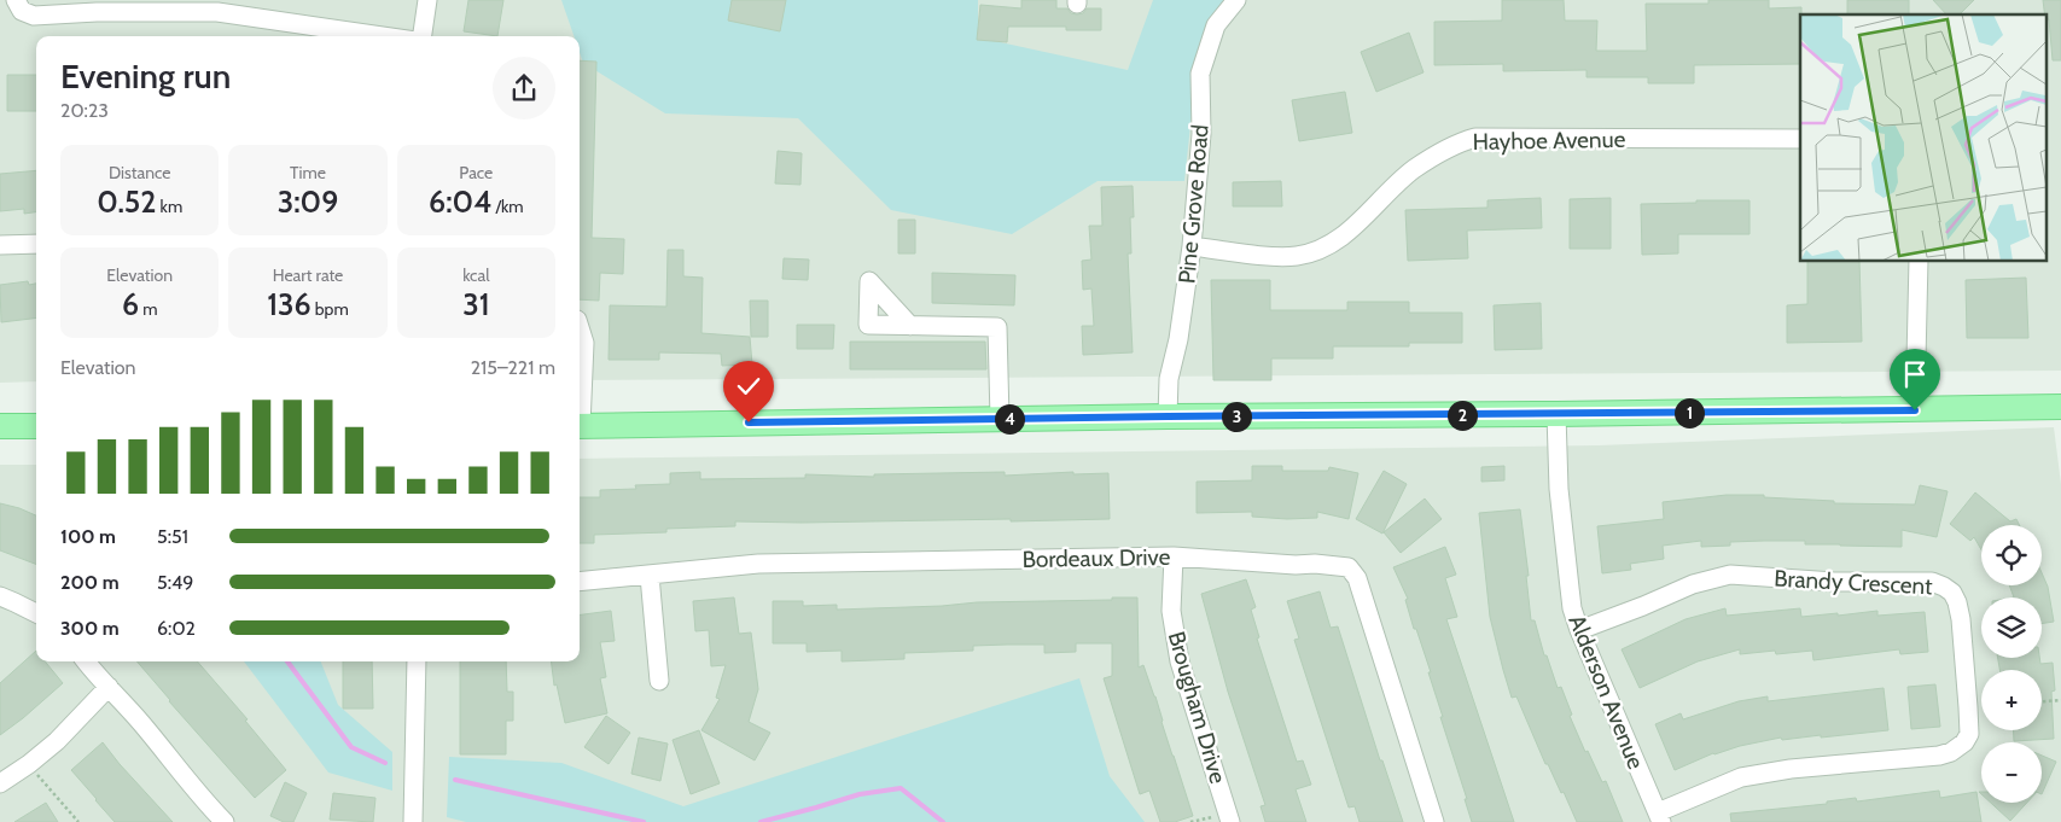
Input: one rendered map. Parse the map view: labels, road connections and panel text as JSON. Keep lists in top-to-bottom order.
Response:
{
  "streets": {
    "street": [
      "Hayhoe Avenue",
      "Pine Grove Road",
      "Bordeaux Drive",
      "Brandy Crescent",
      "Alderson Avenue",
      "Brougham Drive"
    ]
  },
  "crossings": [
    ["Hayhoe Avenue", "Pine Grove Road"],
    ["Bordeaux Drive", "Brougham Drive"],
    ["Brandy Crescent", "Alderson Avenue"]
  ],
  "page": {
    "heading": ["Evening run", "20:23"],
    "stats": [
      ["Distance", "0.52 km"],
      ["Time", "3:09"],
      ["Pace", "6:04 /km"],
      ["Elevation", "6 m"],
      ["Heart rate", "136 bpm"],
      ["kcal", "31"]
    ],
    "chart": ["Elevation", "215–221 m"],
    "pins": [
      "1",
      "2",
      "3",
      "4"
    ],
    "list": [
      {
        "name": "100 m",
        "note": "5:51"
      },
      {
        "name": "200 m",
        "note": "5:49"
      },
      {
        "name": "300 m",
        "note": "6:02"
      }
    ],
    "map_buttons": ["+", "−"]
  }
}
